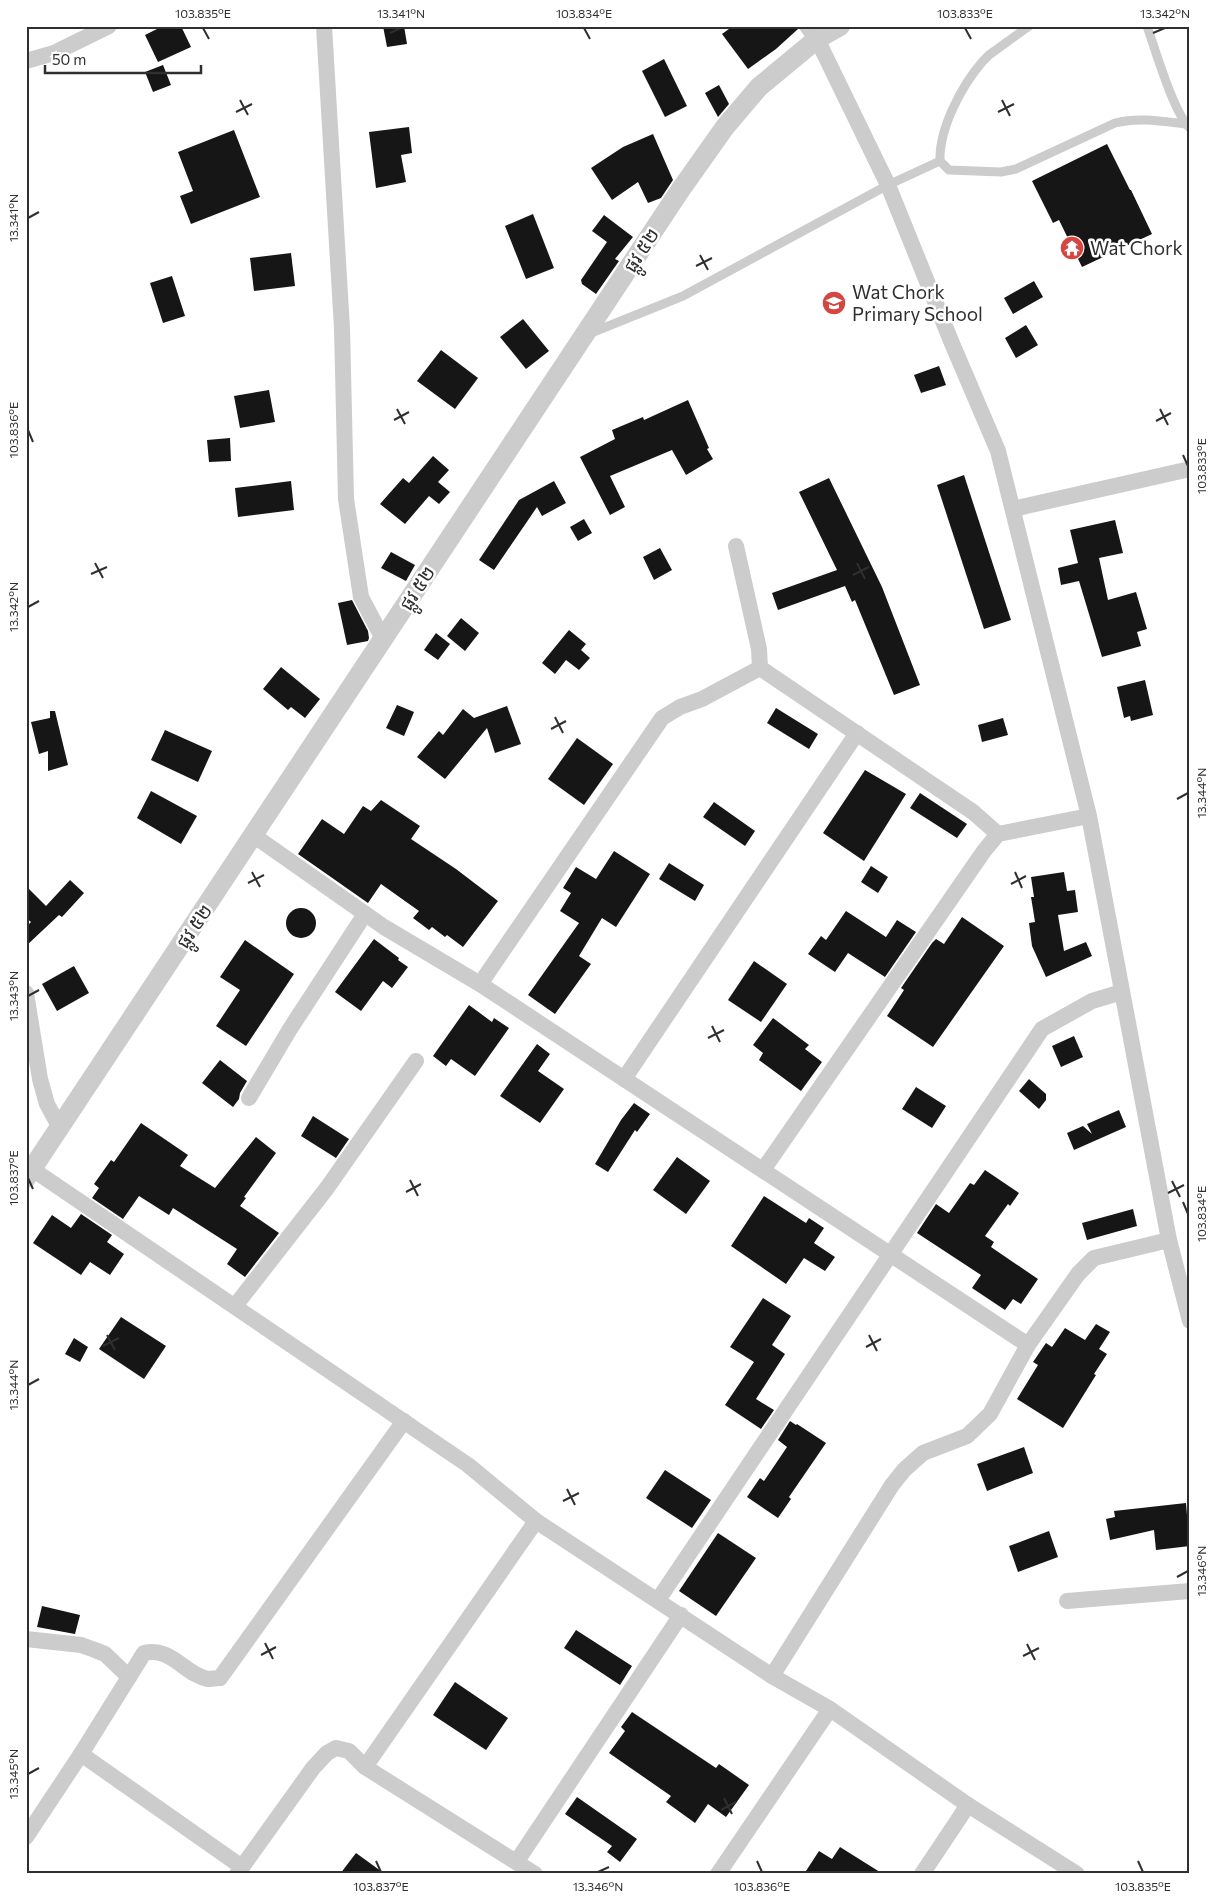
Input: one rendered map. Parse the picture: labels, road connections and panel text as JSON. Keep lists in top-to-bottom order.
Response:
{
  "streets": {
    "street": ["ផ្លូវ ៥២"]
  },
  "places": {
    "temple": ["Wat Chork"],
    "school or university": ["Wat Chork Primary School"]
  },
  "scale_bar": "50 m",
  "coordinates": [
    "103.835°E",
    "13.341°N",
    "103.834°E",
    "103.833°E",
    "13.342°N",
    "103.836°E",
    "13.344°N",
    "13.343°N",
    "103.837°E",
    "13.346°N",
    "13.345°N"
  ]
}
